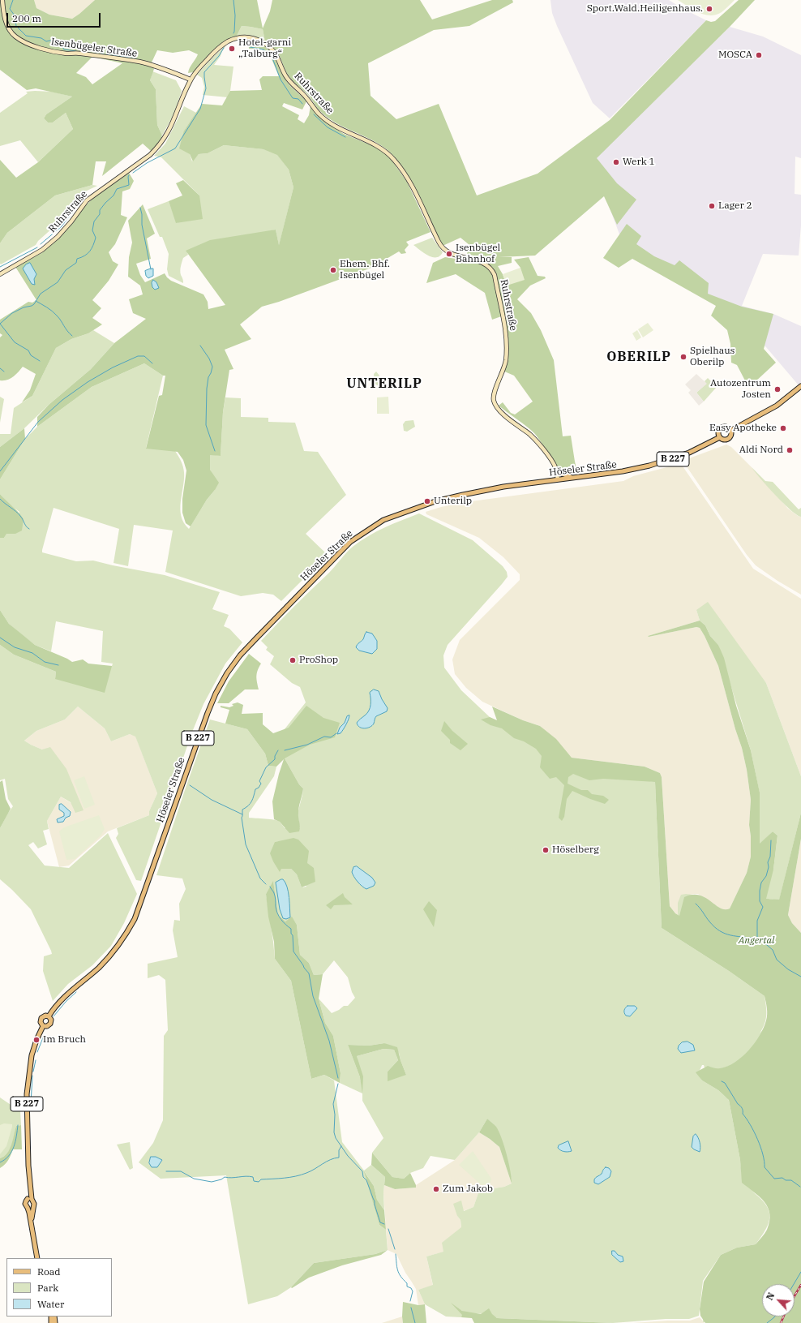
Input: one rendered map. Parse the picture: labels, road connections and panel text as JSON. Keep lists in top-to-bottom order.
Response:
{
  "streets": {
    "main road": [
      "Isenbügeler Straße",
      "Ruhrstraße",
      "B 227",
      "Höseler Straße"
    ]
  },
  "crossings": [
    ["Isenbügeler Straße", "Ruhrstraße"],
    ["Ruhrstraße", "Höseler Straße"],
    ["B 227", "Höseler Straße"]
  ],
  "districts": ["OBERILP", "UNTERILP"],
  "parks": ["Angertal"],
  "places": [
    "Sport.Wald.Heiligenhaus.",
    "Hotel-garni „Talburg“",
    "MOSCA",
    "Werk 1",
    "Lager 2",
    "Isenbügel Bahnhof",
    "Ehem. Bhf. Isenbügel",
    "Spielhaus Oberilp",
    "Autozentrum Josten",
    "Easy Apotheke",
    "Aldi Nord",
    "Unterilp",
    "ProShop",
    "Höselberg",
    "Im Bruch",
    "Zum Jakob"
  ],
  "legend": ["Road", "Park", "Water"],
  "scale_bar": "200 m",
  "north": "top left"
}
